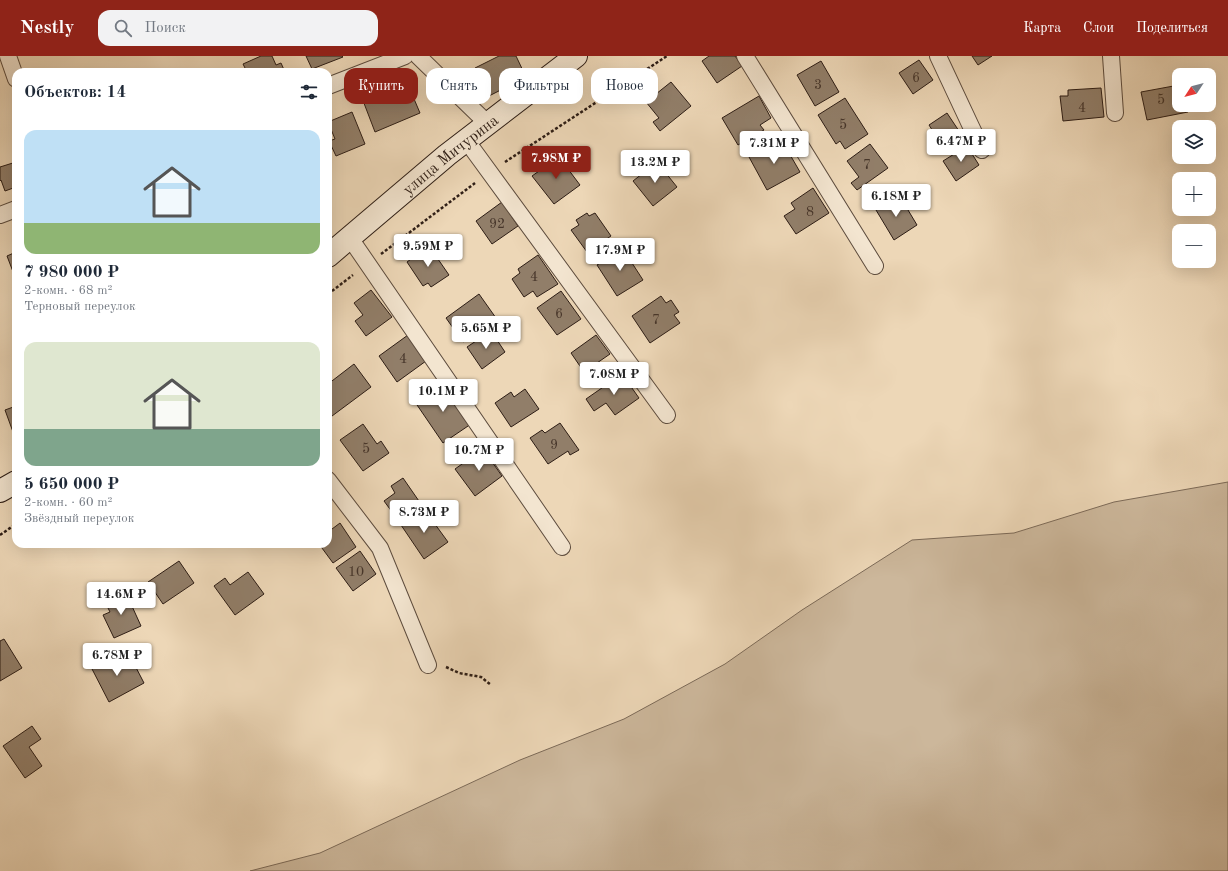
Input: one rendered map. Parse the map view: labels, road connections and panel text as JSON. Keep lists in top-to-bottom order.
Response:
{
  "streets": {
    "street": ["улица Мичурина"]
  },
  "house_numbers": [
    "6",
    "3",
    "5",
    "4",
    "5",
    "7",
    "8",
    "92",
    "4",
    "6",
    "7",
    "4",
    "9",
    "5",
    "10"
  ],
  "north": "bottom left",
  "page": {
    "header": "Nestly",
    "search": "Поиск",
    "nav": ["Карта", "Слои", "Поделиться"],
    "map_buttons": ["+", "−"],
    "chip": [
      "Купить",
      "Снять",
      "Фильтры",
      "Новое"
    ],
    "heading": "Объектов: 14",
    "list": [
      {
        "name": "7 980 000 ₽",
        "note": "2-комн. · 68 m² · Терновый переулок"
      },
      {
        "name": "5 650 000 ₽",
        "note": "2-комн. · 60 m² · Звёздный переулок"
      }
    ],
    "price": [
      "6.47M ₽",
      "7.31M ₽",
      "7.98M ₽",
      "13.2M ₽",
      "6.18M ₽",
      "9.59M ₽",
      "17.9M ₽",
      "5.65M ₽",
      "7.08M ₽",
      "10.1M ₽",
      "10.7M ₽",
      "8.73M ₽",
      "14.6M ₽",
      "6.78M ₽"
    ]
  }
}
